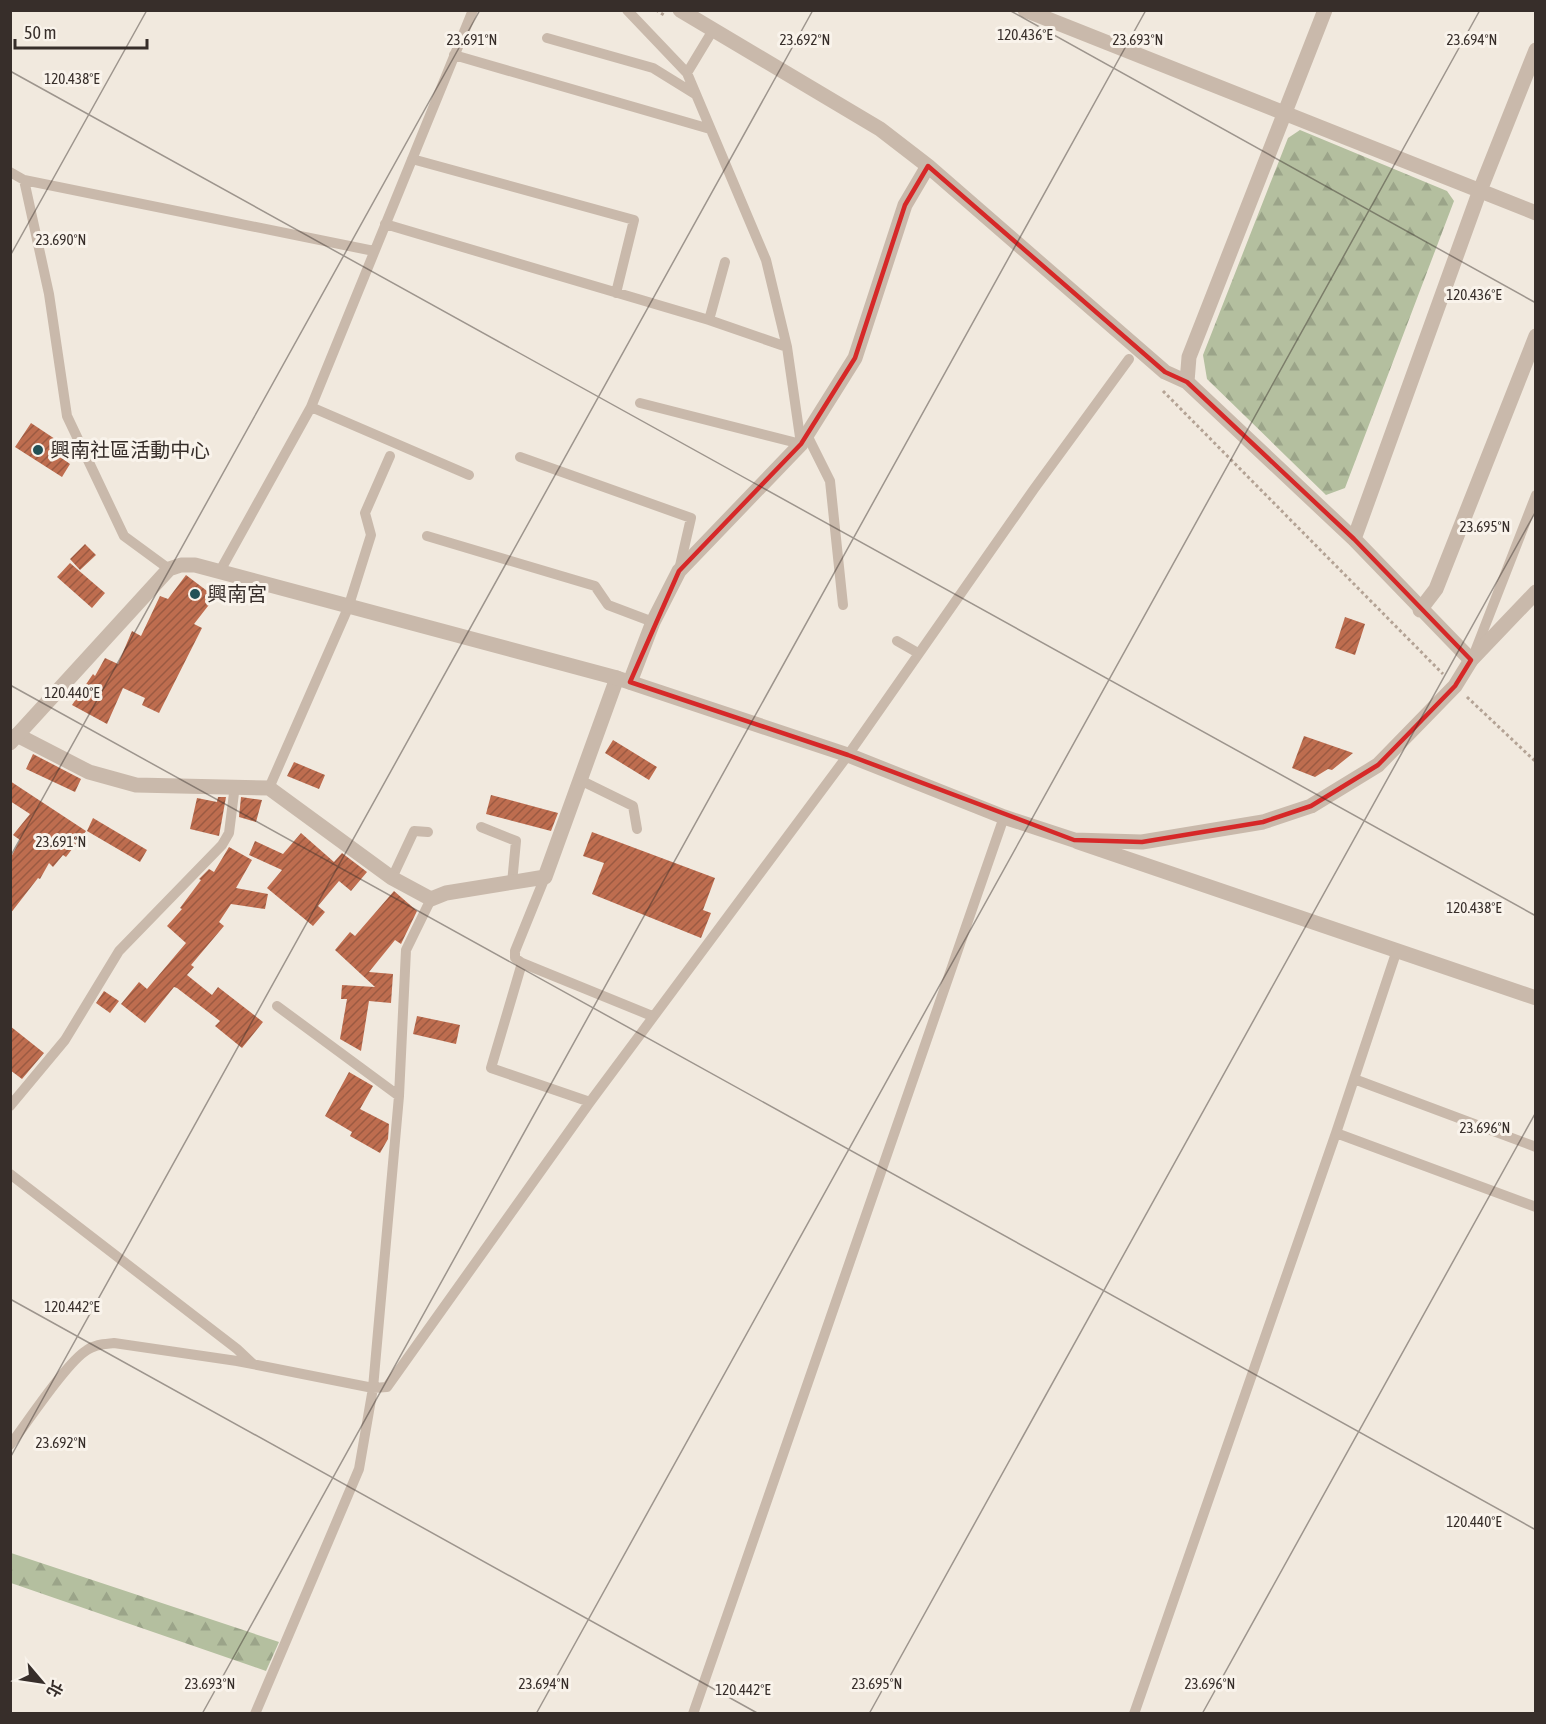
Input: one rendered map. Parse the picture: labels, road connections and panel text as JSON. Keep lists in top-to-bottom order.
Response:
{
  "places": ["興南社區活動中心", "興南宮"],
  "scale_bar": "50 m",
  "north": "bottom right",
  "coordinates": [
    "120.436°E",
    "23.691°N",
    "23.692°N",
    "23.693°N",
    "23.694°N",
    "120.438°E",
    "23.690°N",
    "23.695°N",
    "120.440°E",
    "23.696°N",
    "120.442°E"
  ]
}
